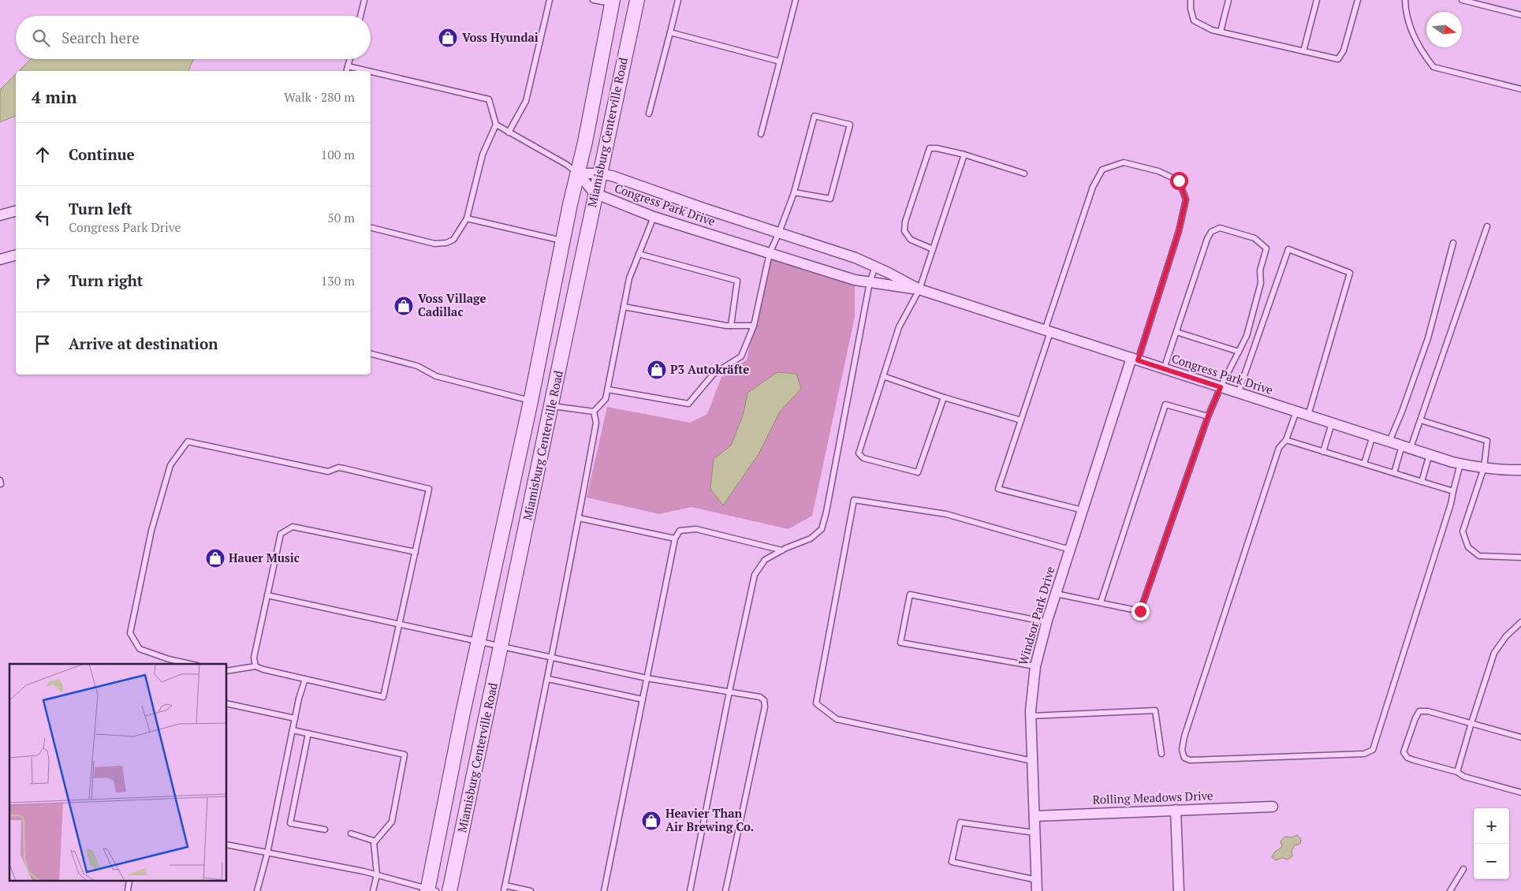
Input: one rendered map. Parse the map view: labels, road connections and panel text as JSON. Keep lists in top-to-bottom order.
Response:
{
  "streets": {
    "main road": ["Miamisburg Centerville Road"],
    "street": ["Congress Park Drive", "Windsor Park Drive", "Rolling Meadows Drive"]
  },
  "crossings": [
    ["Miamisburg Centerville Road", "Congress Park Drive"],
    ["Congress Park Drive", "Windsor Park Drive"],
    ["Windsor Park Drive", "Rolling Meadows Drive"]
  ],
  "places": {
    "shop": [
      "Voss Hyundai",
      "Voss Village Cadillac",
      "P3 Autokräfte",
      "Hauer Music",
      "Heavier Than Air Brewing Co."
    ]
  },
  "north": "right",
  "page": {
    "search": "Search here",
    "heading": ["4 min", "Walk · 280 m"],
    "list": [
      ["Continue", "100 m"],
      ["Turn left", "Congress Park Drive", "50 m"],
      ["Turn right", "130 m"],
      "Arrive at destination"
    ],
    "map_buttons": ["+", "−"]
  }
}
